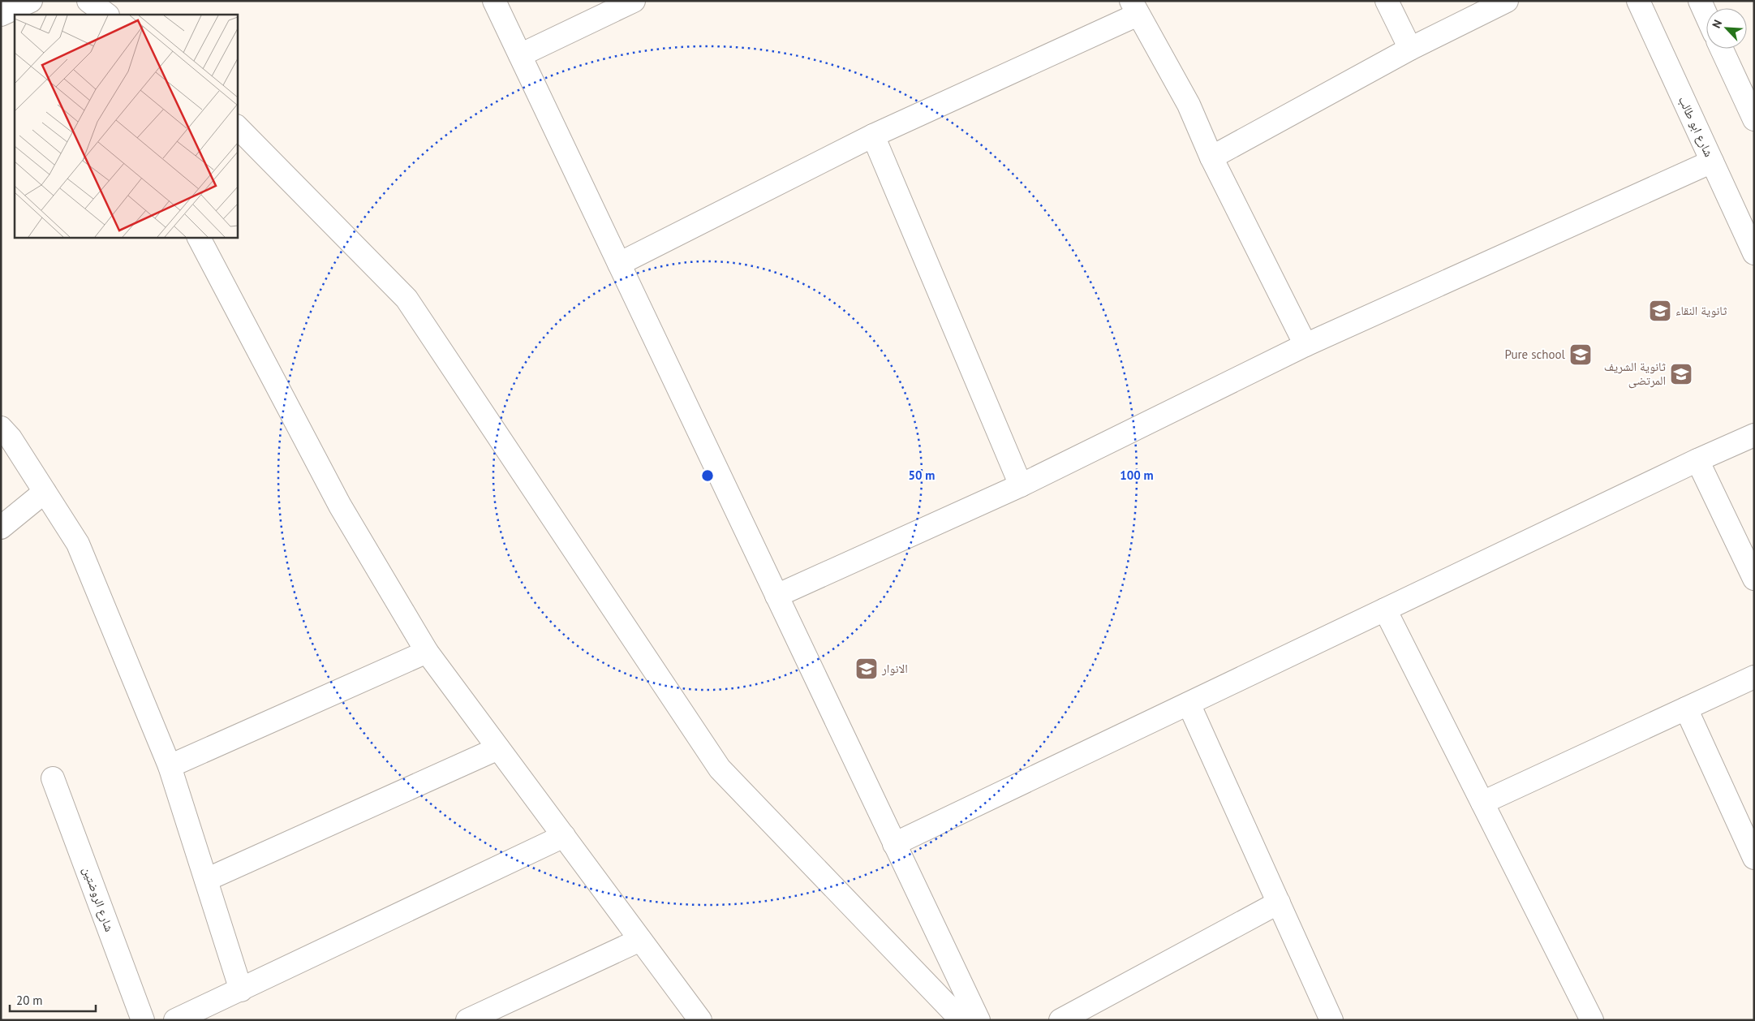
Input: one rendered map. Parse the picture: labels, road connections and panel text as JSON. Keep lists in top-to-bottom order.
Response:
{
  "streets": {
    "street": ["شارع ابو طالب", "شارع الروضتين"]
  },
  "places": {
    "school or university": [
      "ثانوية النقاء",
      "Pure school",
      "ثانوية الشريف المرتضى",
      "الانوار"
    ]
  },
  "scale_bar": "20 m",
  "north": "top left",
  "rings": ["50 m", "100 m"]
}
